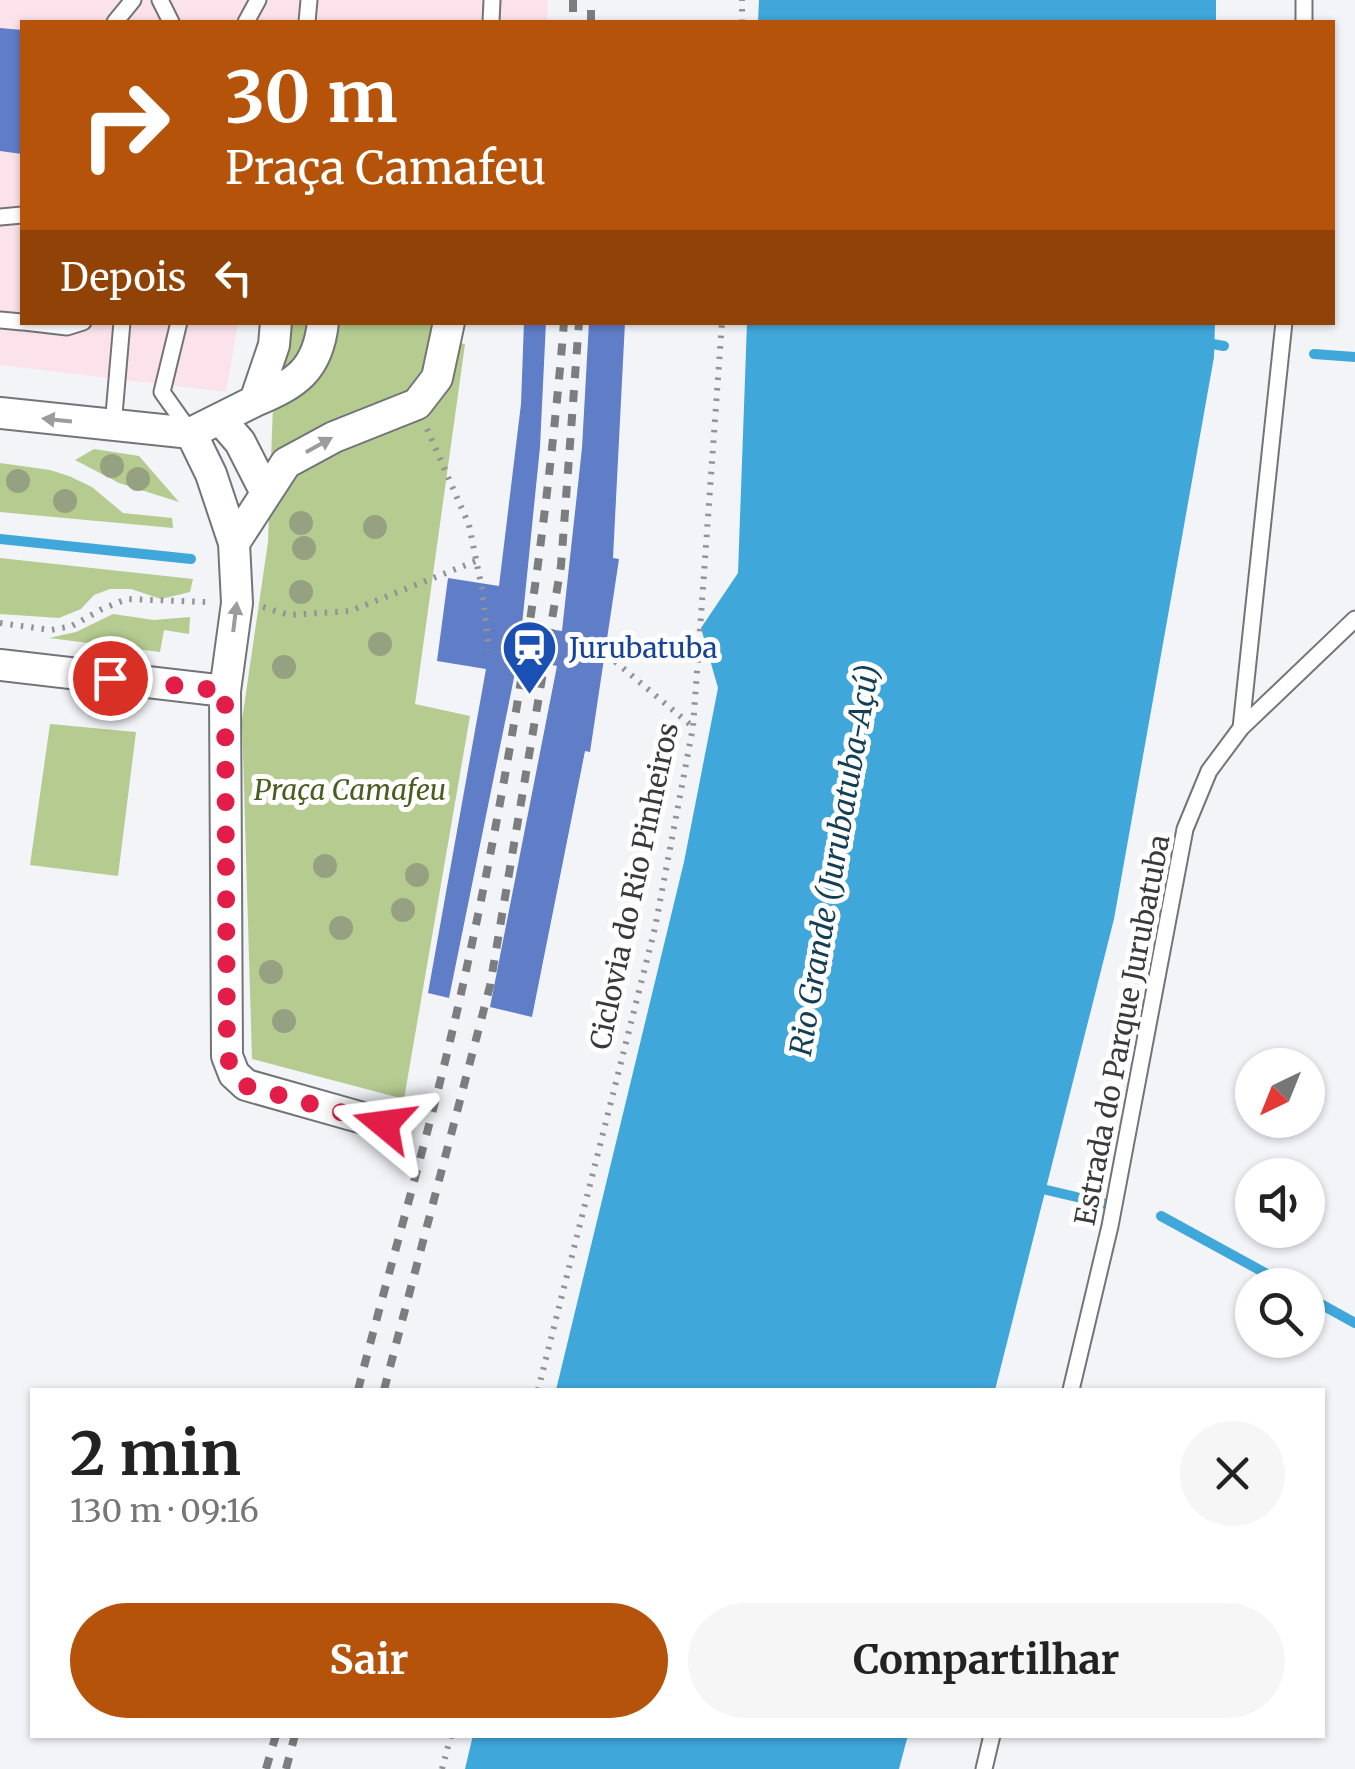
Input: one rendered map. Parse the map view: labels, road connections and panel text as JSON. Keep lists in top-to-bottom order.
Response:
{
  "streets": {
    "lane": ["Estrada do Parque Jurubatuba"],
    "path": ["Ciclovia do Rio Pinheiros"]
  },
  "water": ["Rio Grande (Jurubatuba-Açú)"],
  "parks": ["Praça Camafeu"],
  "places": {
    "station": ["Jurubatuba"]
  },
  "north": "bottom left",
  "page": {
    "turn": ["30 m", "Praça Camafeu"],
    "then": "Depois",
    "heading": ["2 min", "130 m · 09:16"],
    "buttons": ["Sair", "Compartilhar"]
  }
}
